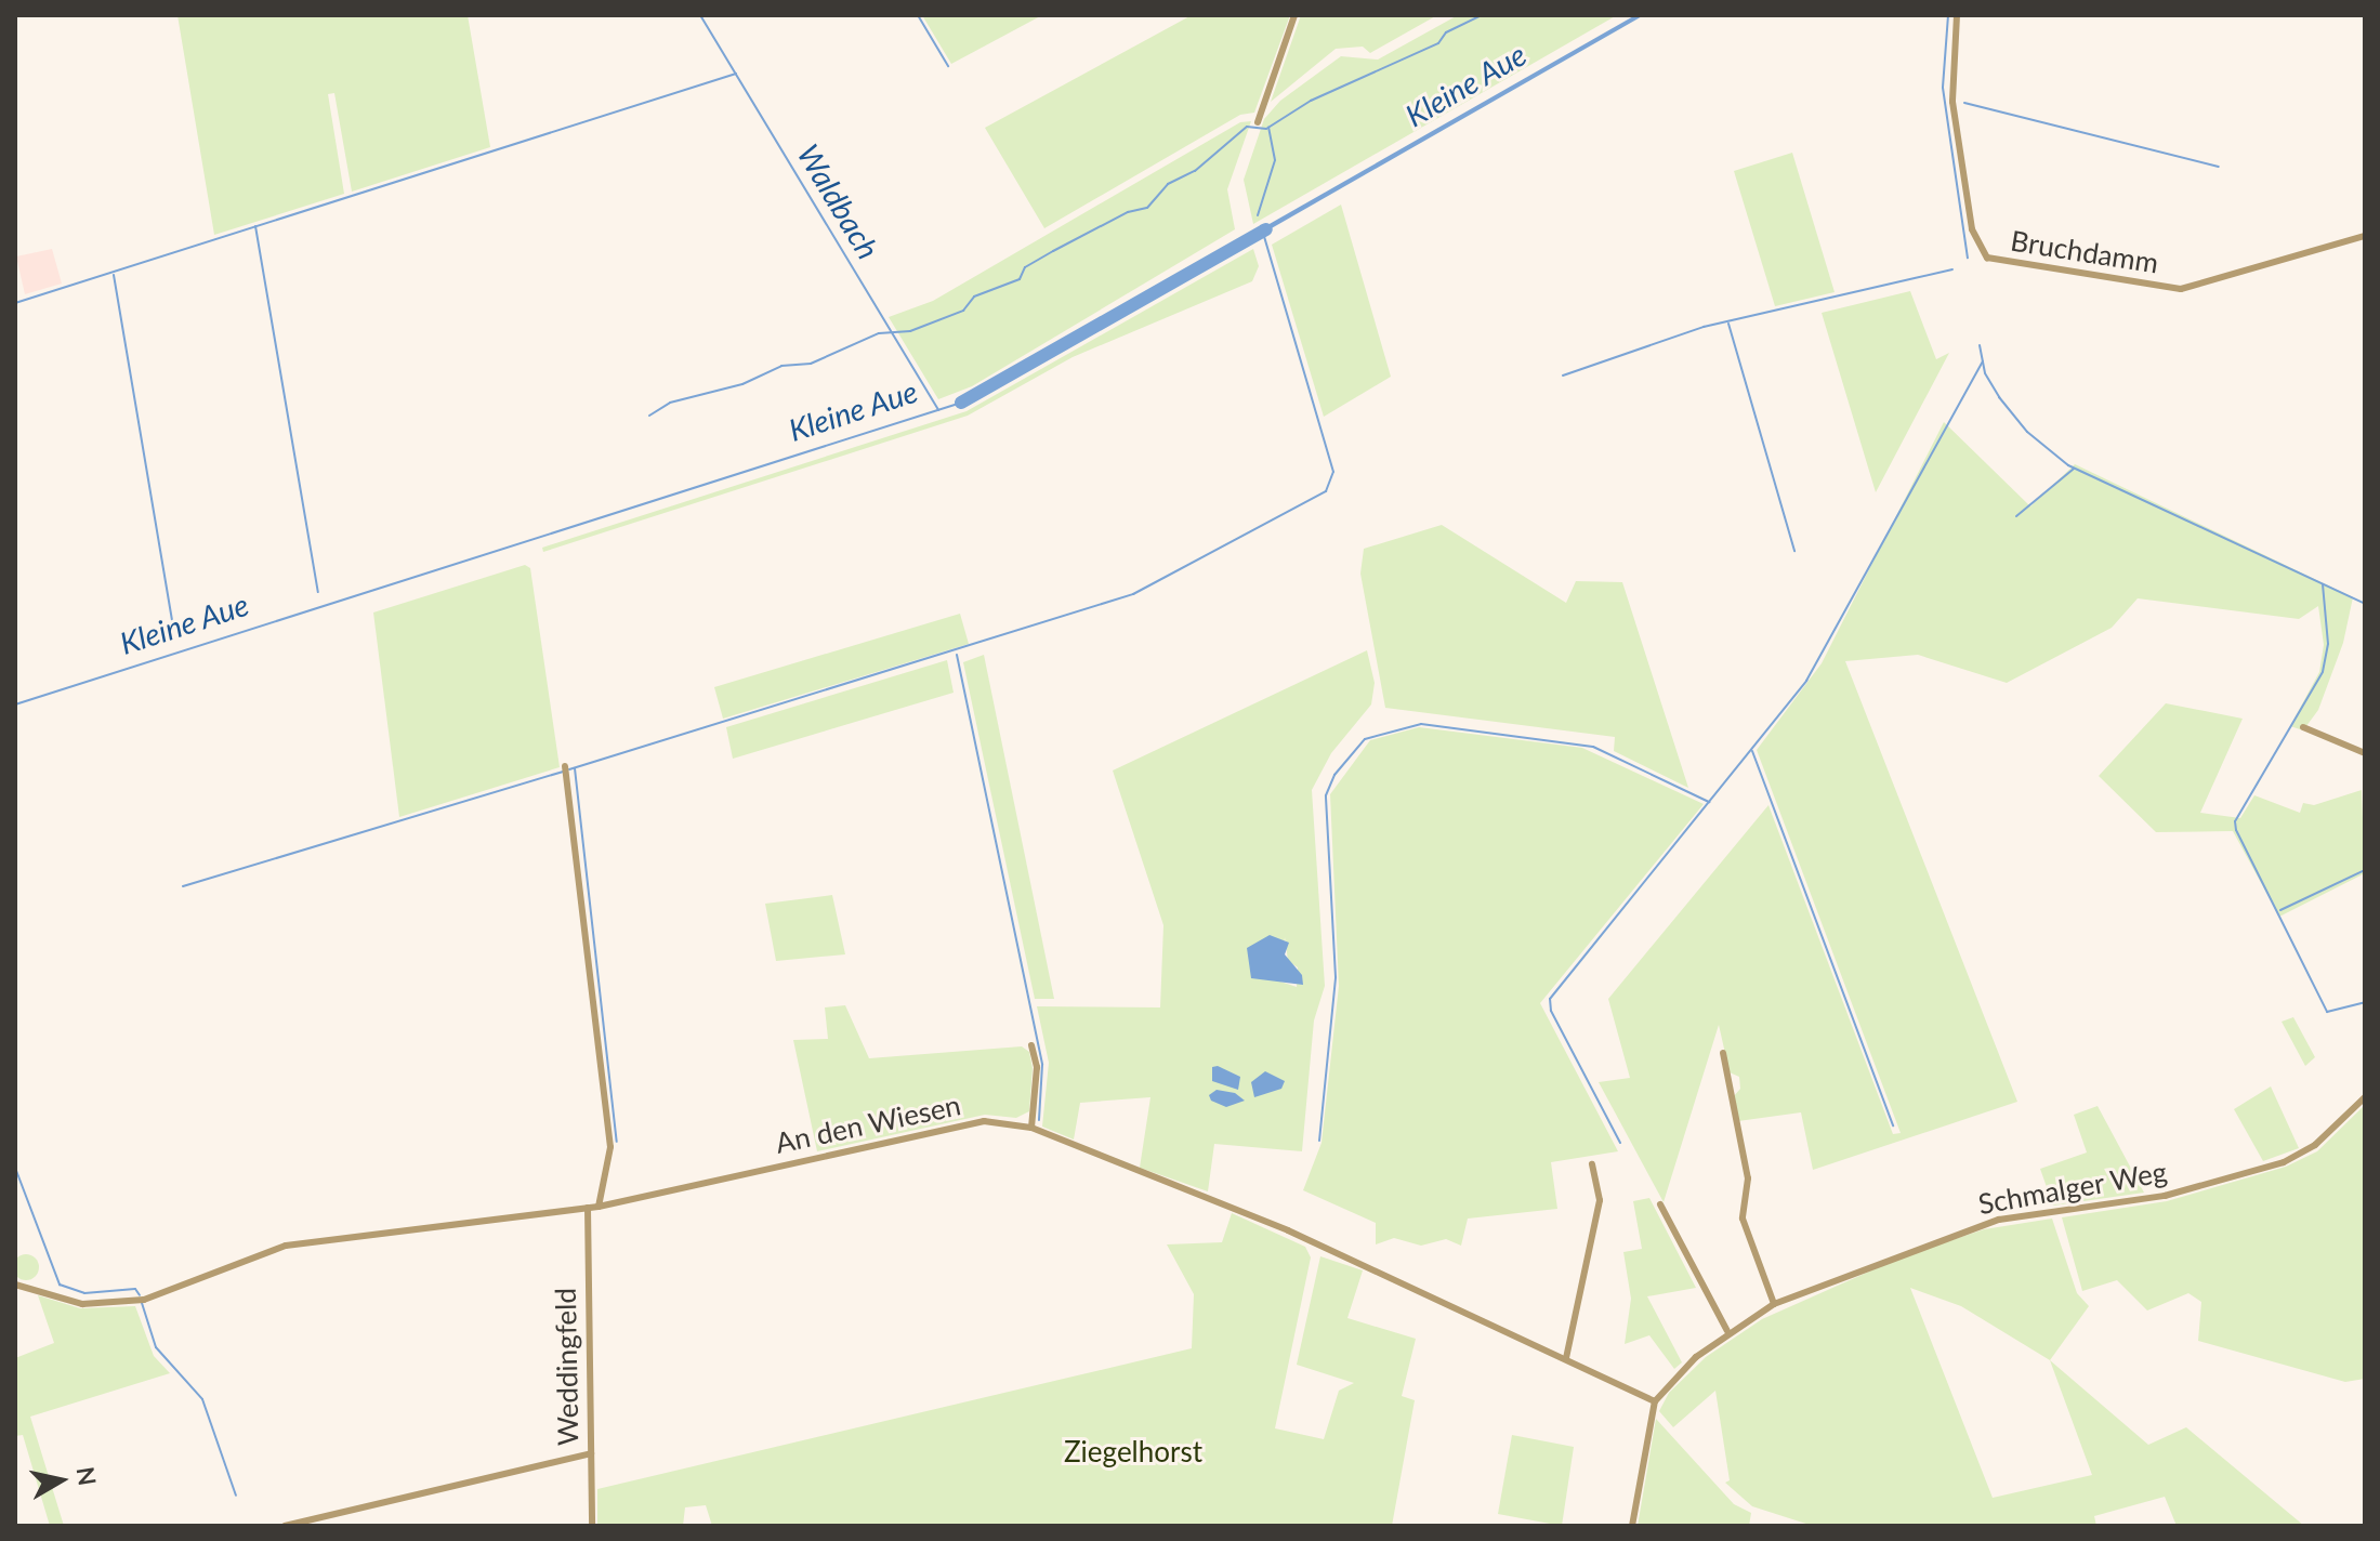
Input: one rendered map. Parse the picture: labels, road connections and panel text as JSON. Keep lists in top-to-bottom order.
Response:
{
  "streets": {
    "street": [
      "Bruchdamm",
      "An den Wiesen",
      "Schmalger Weg",
      "Weddingfeld"
    ]
  },
  "crossings": [
    ["An den Wiesen", "Weddingfeld"]
  ],
  "water": ["Kleine Aue", "Waldbach"],
  "parks": ["Ziegelhorst"],
  "north": "right"
}
